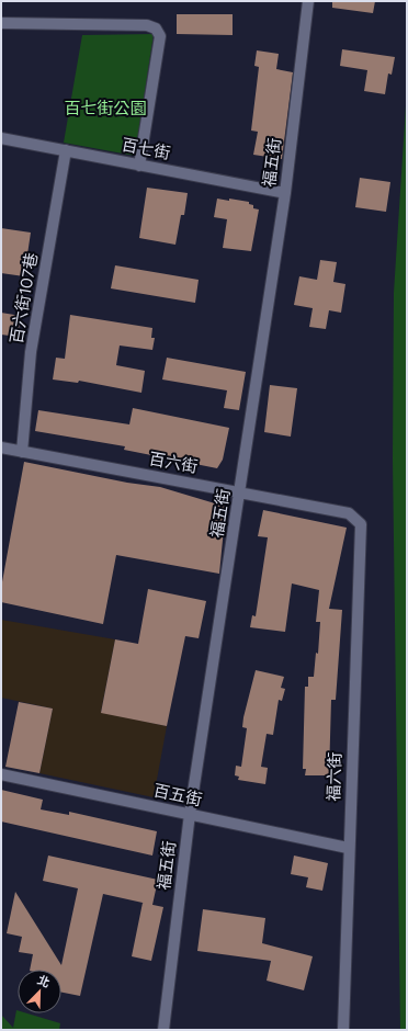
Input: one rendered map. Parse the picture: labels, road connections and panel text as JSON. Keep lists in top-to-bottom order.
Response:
{
  "streets": {
    "street": [
      "百七街",
      "福五街",
      "百六街107巷",
      "百六街",
      "福六街",
      "百五街"
    ]
  },
  "crossings": [
    ["百七街", "福五街"],
    ["百七街", "百六街107巷"],
    ["福五街", "百六街"],
    ["福五街", "百五街"],
    ["百六街107巷", "百六街"],
    ["百六街", "福六街"],
    ["福六街", "百五街"]
  ],
  "parks": ["百七街公園"],
  "north": "top right"
}
